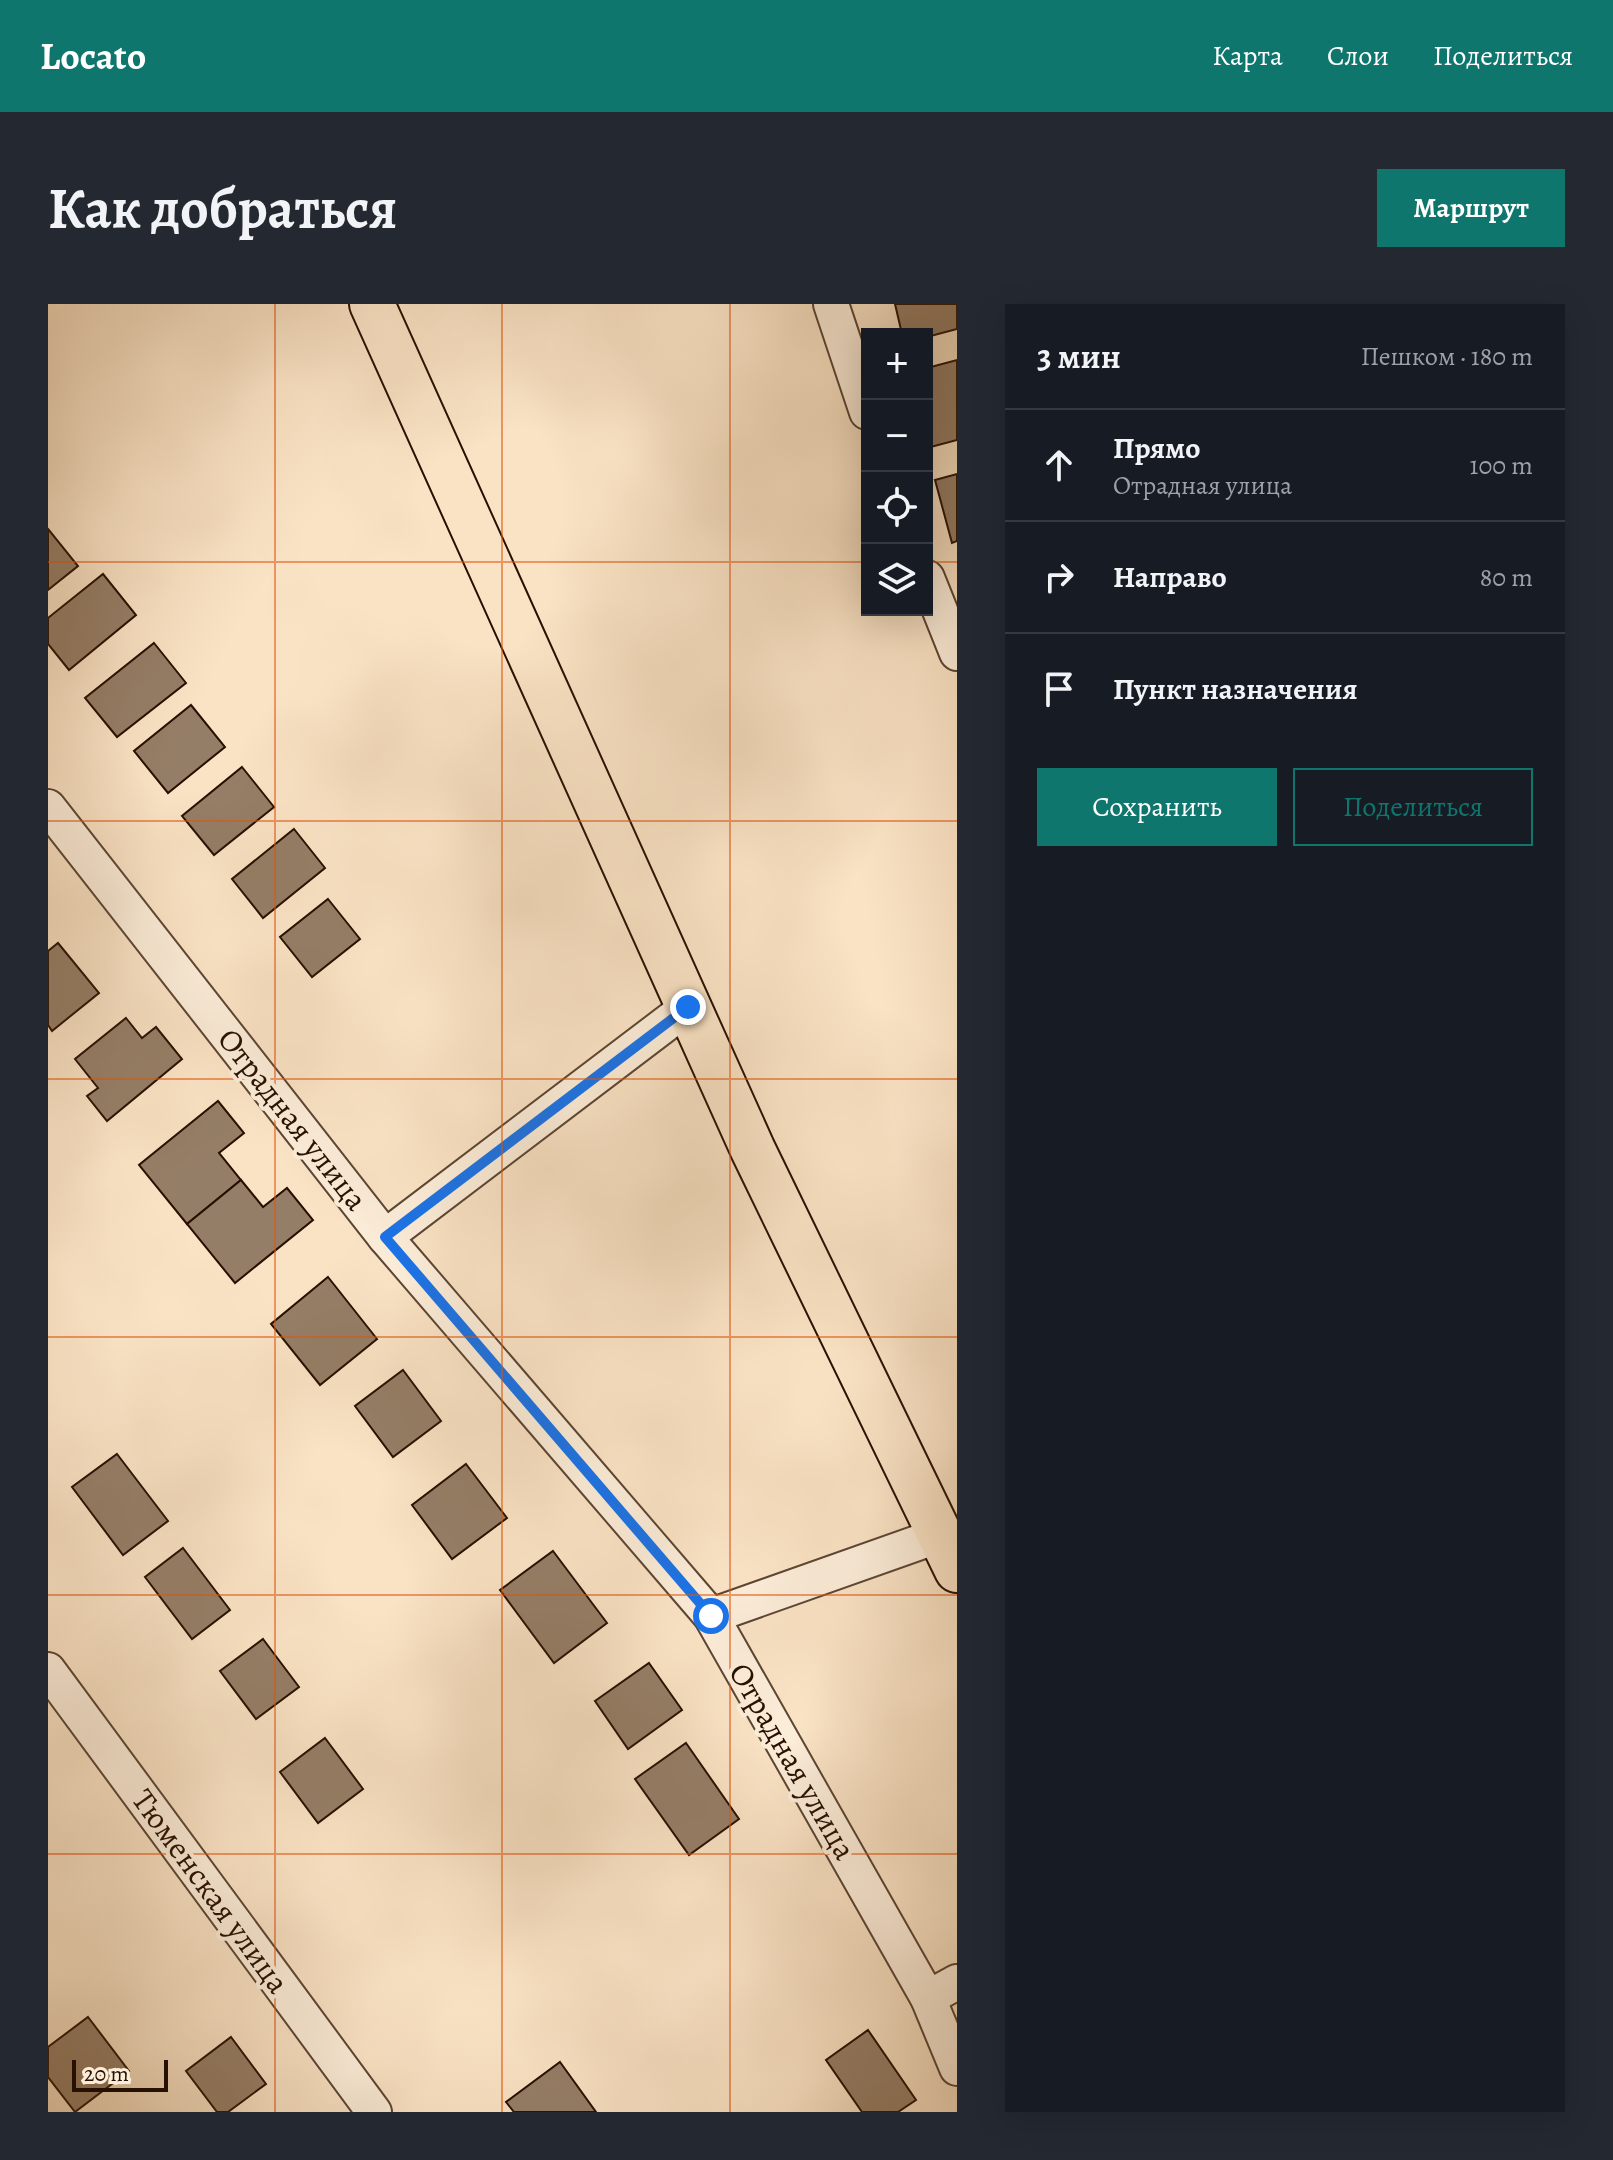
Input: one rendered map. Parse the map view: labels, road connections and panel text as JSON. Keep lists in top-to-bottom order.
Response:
{
  "streets": {
    "street": ["Отрадная улица", "Тюменская улица"]
  },
  "scale_bar": "20 m",
  "page": {
    "header": "Locato",
    "nav": ["Карта", "Слои", "Поделиться"],
    "buttons": [
      "Маршрут",
      ["Сохранить", "Поделиться"]
    ],
    "title": "Как добраться",
    "heading": ["3 мин", "Пешком · 180 m"],
    "map_buttons": ["+", "−"],
    "list": [
      ["Прямо", "Отрадная улица", "100 m"],
      ["Направо", "80 m"],
      "Пункт назначения"
    ],
    "scale": "20 m"
  }
}
